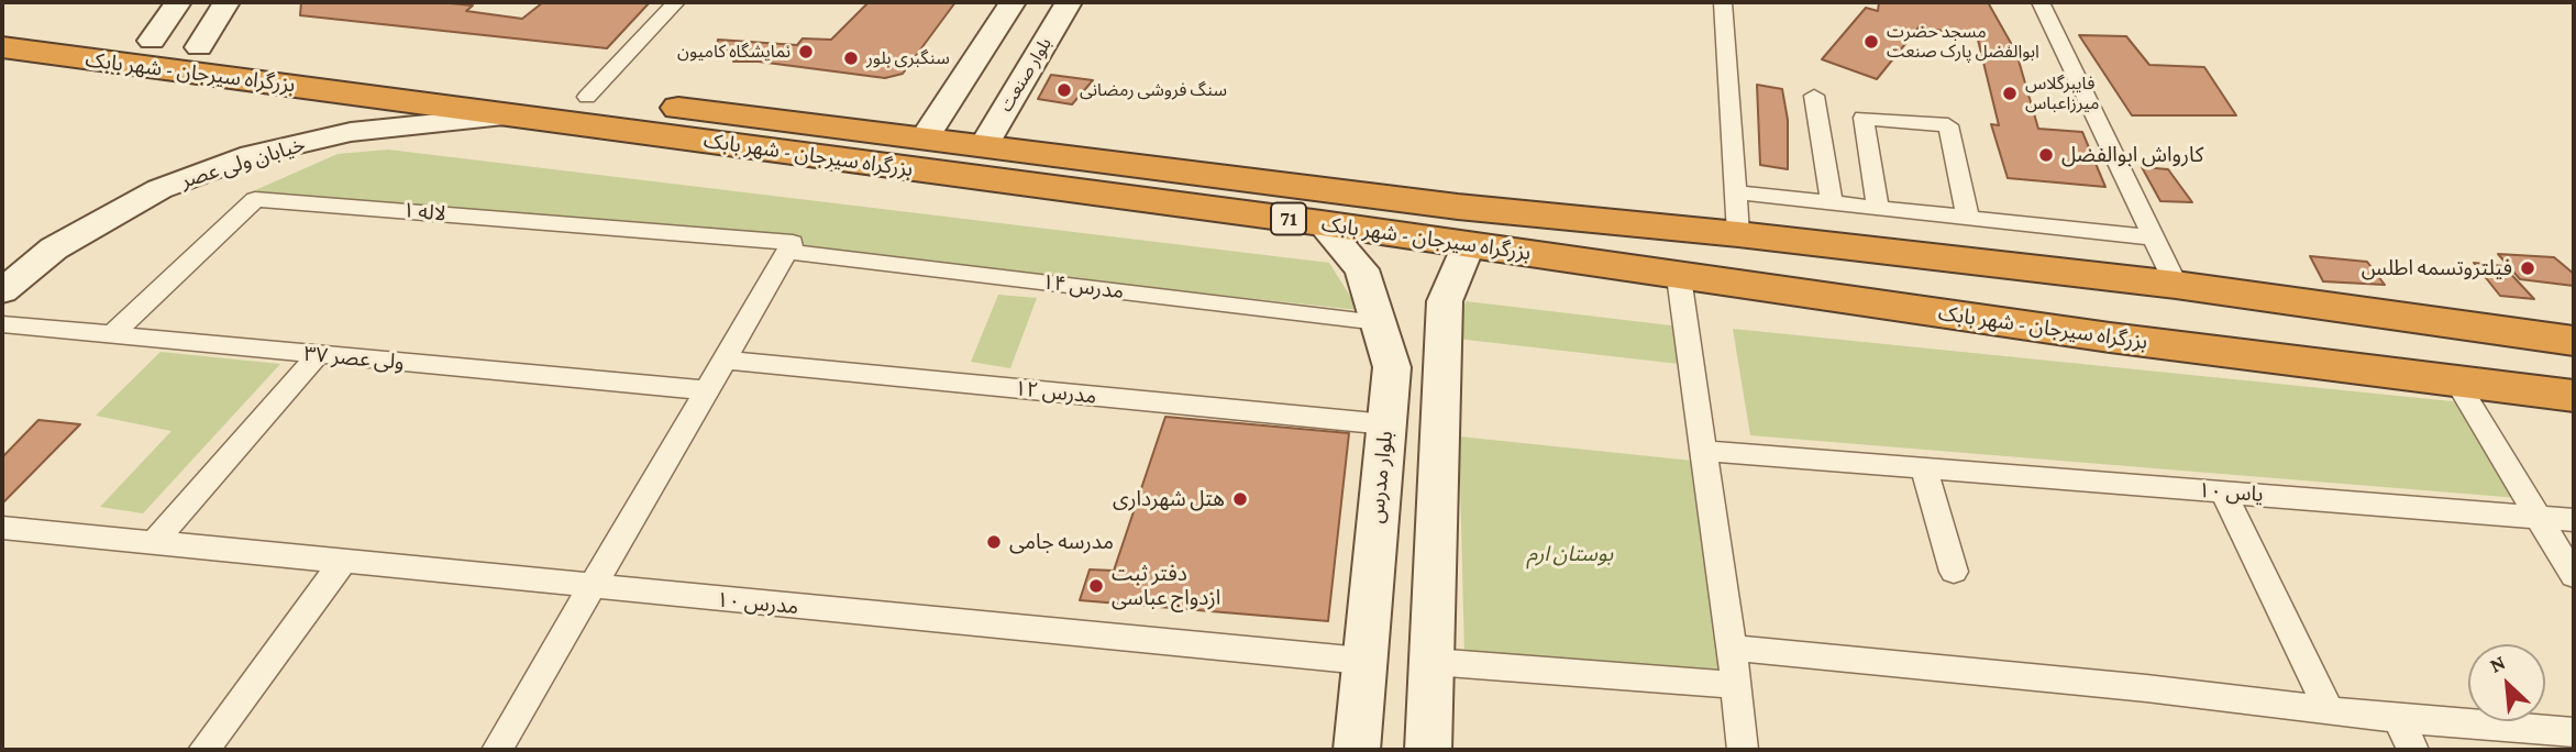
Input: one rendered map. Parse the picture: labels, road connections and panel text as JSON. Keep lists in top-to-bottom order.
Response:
{
  "streets": {
    "highway": ["بزرگراه سیرجان - شهر بابک", "71"],
    "street": [
      "بلوار صنعت",
      "خیابان ولی عصر",
      "لاله ۱",
      "مدرس ۱۴",
      "ولی عصر ۳۷",
      "مدرس ۱۲",
      "بلوار مدرس",
      "یاس ۱۰",
      "مدرس ۱۰"
    ]
  },
  "crossings": [
    ["بزرگراه سیرجان - شهر بابک", "بلوار صنعت"],
    ["بزرگراه سیرجان - شهر بابک", "خیابان ولی عصر"],
    ["بزرگراه سیرجان - شهر بابک", "بلوار مدرس"],
    ["لاله ۱", "مدرس ۱۴"],
    ["لاله ۱", "ولی عصر ۳۷"],
    ["مدرس ۱۴", "بلوار مدرس"],
    ["مدرس ۱۲", "بلوار مدرس"],
    ["بلوار مدرس", "مدرس ۱۰"]
  ],
  "parks": ["بوستان ارم"],
  "places": [
    "مسجد حضرت ابوالفضل پارک صنعت",
    "نمایشگاه کامیون",
    "سنگبری بلور",
    "سنگ فروشی رمضانی",
    "فایبرگلاس میرزاعباس",
    "کارواش ابوالفضل",
    "فیلتروتسمه اطلس",
    "هتل شهرداری",
    "مدرسه جامی",
    "دفتر ثبت ازدواج عباسی"
  ],
  "north": "top left"
}
